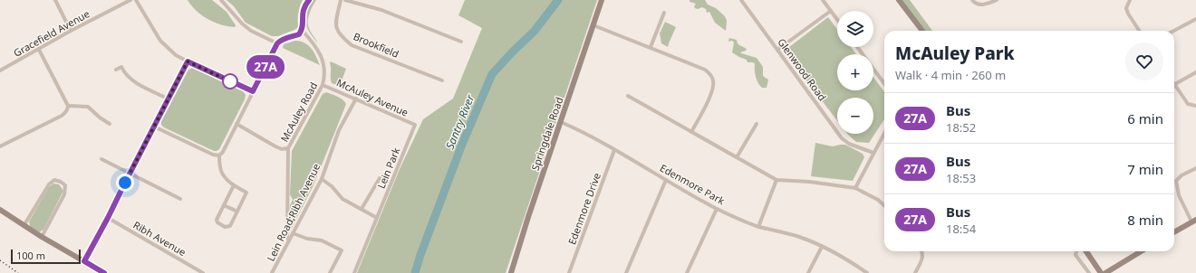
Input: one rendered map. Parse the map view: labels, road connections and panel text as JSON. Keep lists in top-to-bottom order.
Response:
{
  "streets": {
    "street": [
      "Gracefield Avenue",
      "Brookfield",
      "Glenwood Road",
      "McAuley Avenue",
      "McAuley Road",
      "Springdale Road",
      "Lein Park",
      "Edenmore Park",
      "Edenmore Drive",
      "Lein Road;Ribh Avenue",
      "Ribh Avenue"
    ]
  },
  "crossings": [
    ["McAuley Avenue", "McAuley Road"],
    ["McAuley Avenue", "Lein Park"],
    ["McAuley Avenue", "Lein Road;Ribh Avenue"],
    ["McAuley Road", "Lein Road;Ribh Avenue"],
    ["Springdale Road", "Edenmore Park"],
    ["Edenmore Park", "Edenmore Drive"]
  ],
  "water": ["Santry River"],
  "lines": ["bus line 27A"],
  "scale_bar": "100 m",
  "page": {
    "on_map": "27A",
    "map_buttons": ["+", "−"],
    "heading": ["McAuley Park", "Walk · 4 min · 260 m"],
    "list": [
      {
        "mark": "27A",
        "name": "Bus",
        "note": "18:52",
        "value": "6 min"
      },
      {
        "mark": "27A",
        "name": "Bus",
        "note": "18:53",
        "value": "7 min"
      },
      {
        "mark": "27A",
        "name": "Bus",
        "note": "18:54",
        "value": "8 min"
      }
    ],
    "scale": "100 m"
  }
}
